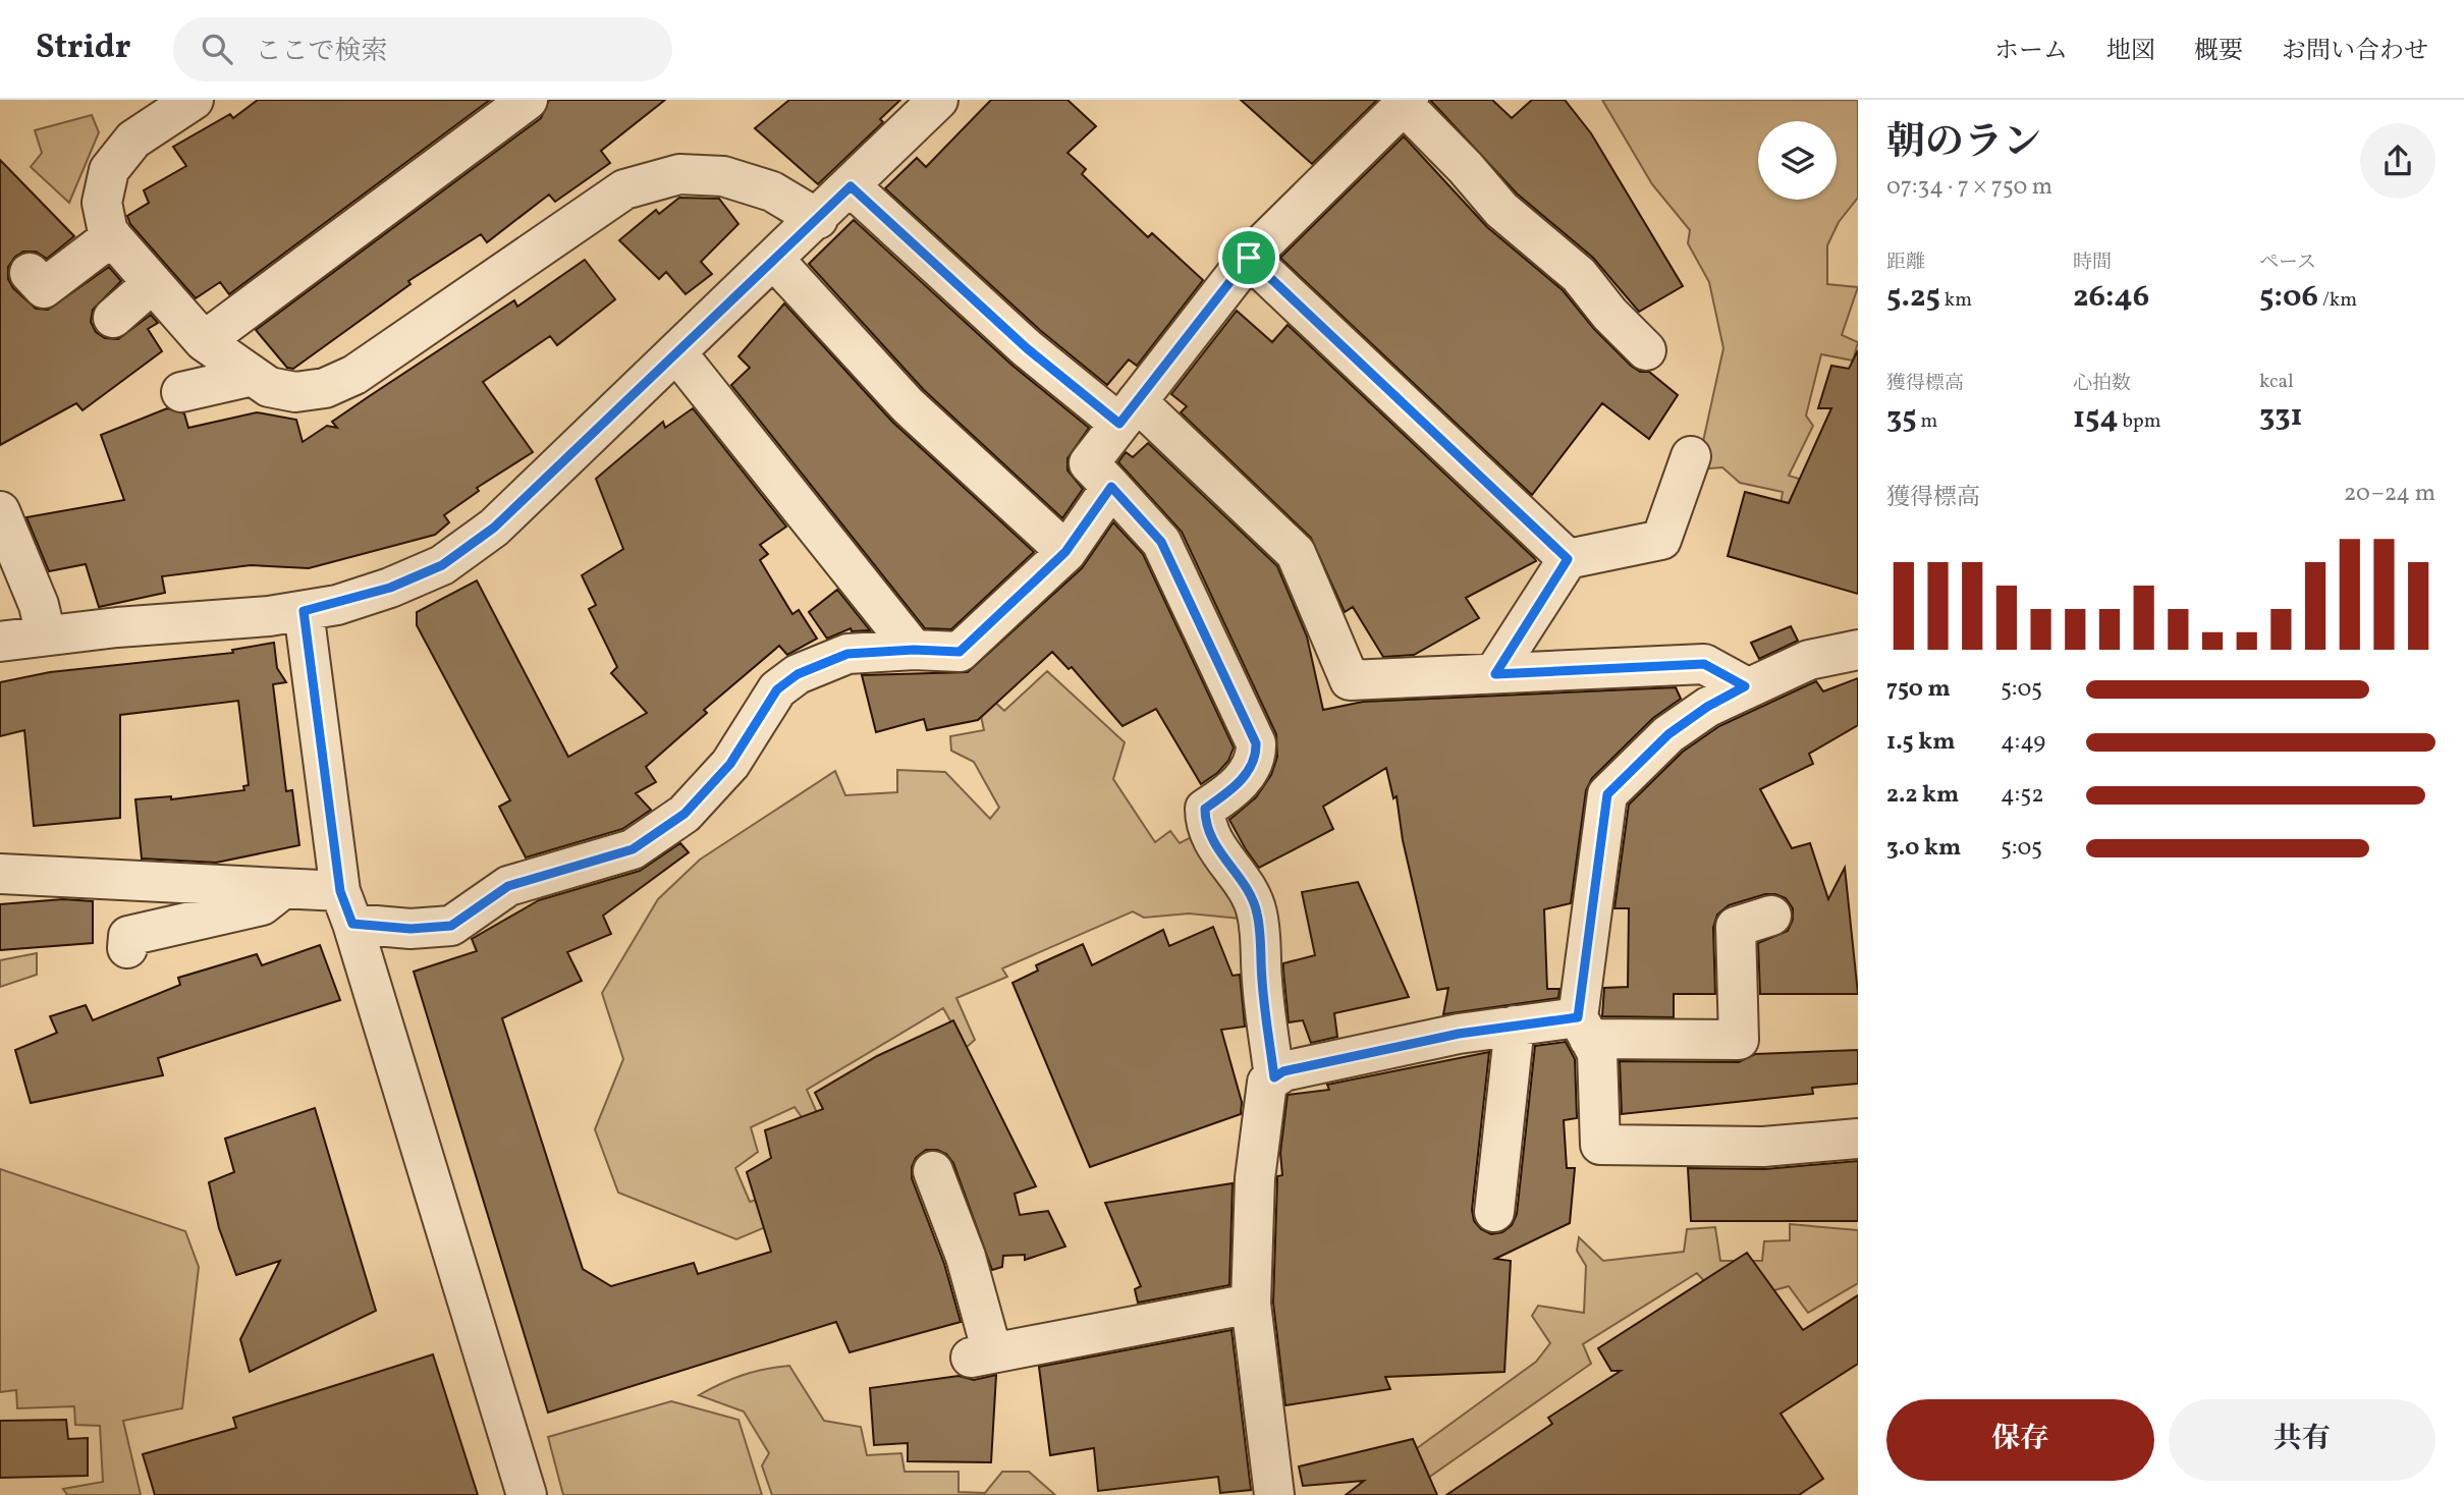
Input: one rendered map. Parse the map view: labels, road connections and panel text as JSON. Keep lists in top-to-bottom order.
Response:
{
  "page": {
    "header": "Stridr",
    "search": "ここで検索",
    "nav": [
      "ホーム",
      "地図",
      "概要",
      "お問い合わせ"
    ],
    "heading": ["朝のラン", "07:34 · 7 × 750 m"],
    "stats": [
      ["距離", "5.25 km"],
      ["時間", "26:46"],
      ["ペース", "5:06 /km"],
      ["獲得標高", "35 m"],
      ["心拍数", "154 bpm"],
      ["kcal", "331"]
    ],
    "chart": ["獲得標高", "20–24 m"],
    "list": [
      {
        "name": "750 m",
        "note": "5:05"
      },
      {
        "name": "1.5 km",
        "note": "4:49"
      },
      {
        "name": "2.2 km",
        "note": "4:52"
      },
      {
        "name": "3.0 km",
        "note": "5:05"
      }
    ],
    "buttons": ["保存", "共有"]
  }
}
